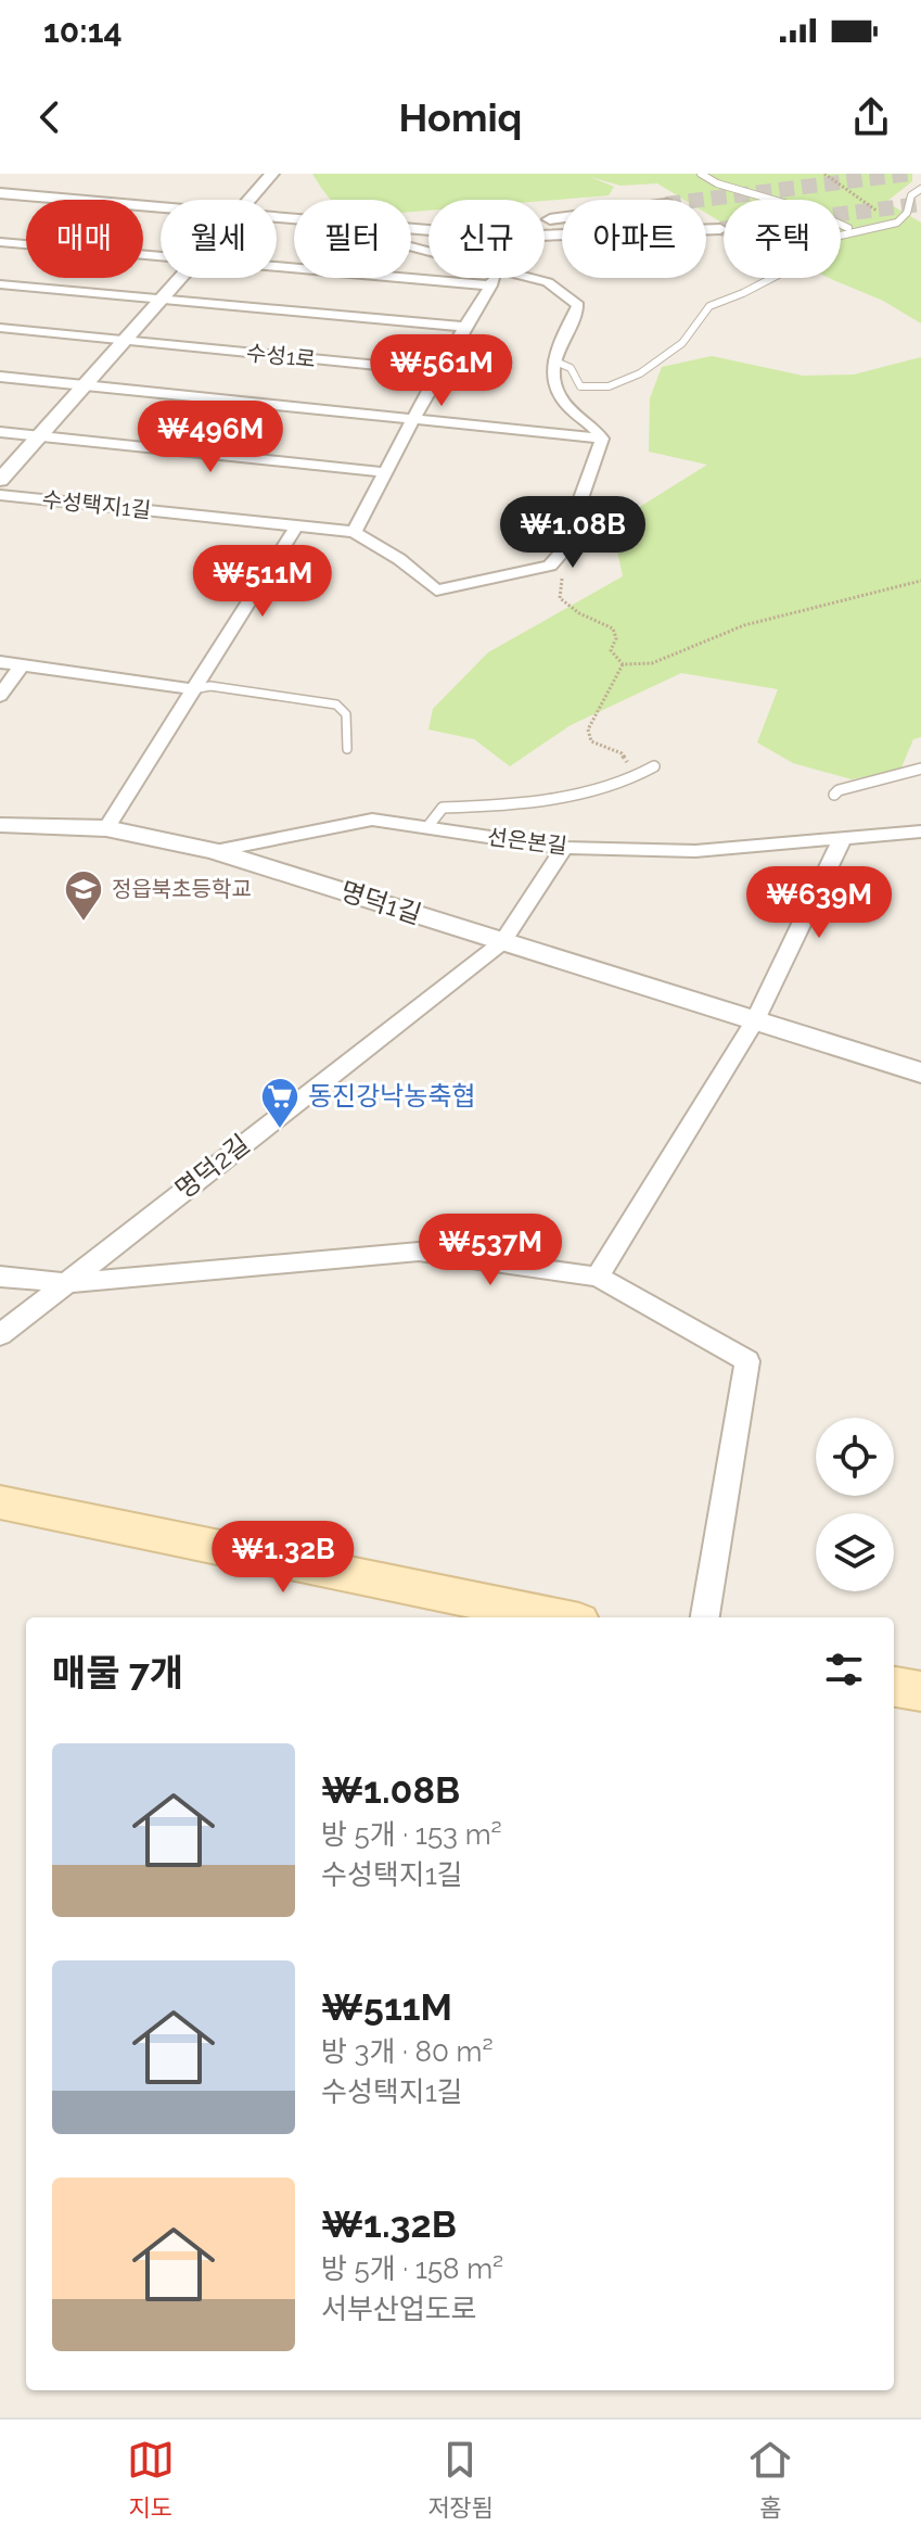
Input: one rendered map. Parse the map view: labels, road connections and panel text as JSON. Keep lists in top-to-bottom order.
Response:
{
  "streets": {
    "street": [
      "수성1로",
      "수성택지1길",
      "선은본길",
      "명덕1길",
      "명덕2길"
    ]
  },
  "crossings": [
    ["선은본길", "명덕1길"],
    ["선은본길", "명덕2길"],
    ["명덕1길", "명덕2길"]
  ],
  "places": {
    "school or university": ["정읍북초등학교"],
    "supermarket": ["동진강낙농축협"]
  },
  "page": {
    "status": "10:14",
    "header": "Homiq",
    "chip": [
      "매매",
      "월세",
      "필터",
      "신규",
      "아파트",
      "주택"
    ],
    "price": [
      "₩561M",
      "₩496M",
      "₩1.08B",
      "₩511M",
      "₩639M",
      "₩537M",
      "₩1.32B"
    ],
    "heading": "매물 7개",
    "list": [
      {
        "name": "₩1.08B",
        "note": "방 5개 · 153 m² · 수성택지1길"
      },
      {
        "name": "₩511M",
        "note": "방 3개 · 80 m² · 수성택지1길"
      },
      {
        "name": "₩1.32B",
        "note": "방 5개 · 158 m² · 서부산업도로"
      }
    ],
    "tabs": ["지도", "저장됨", "홈"]
  }
}
